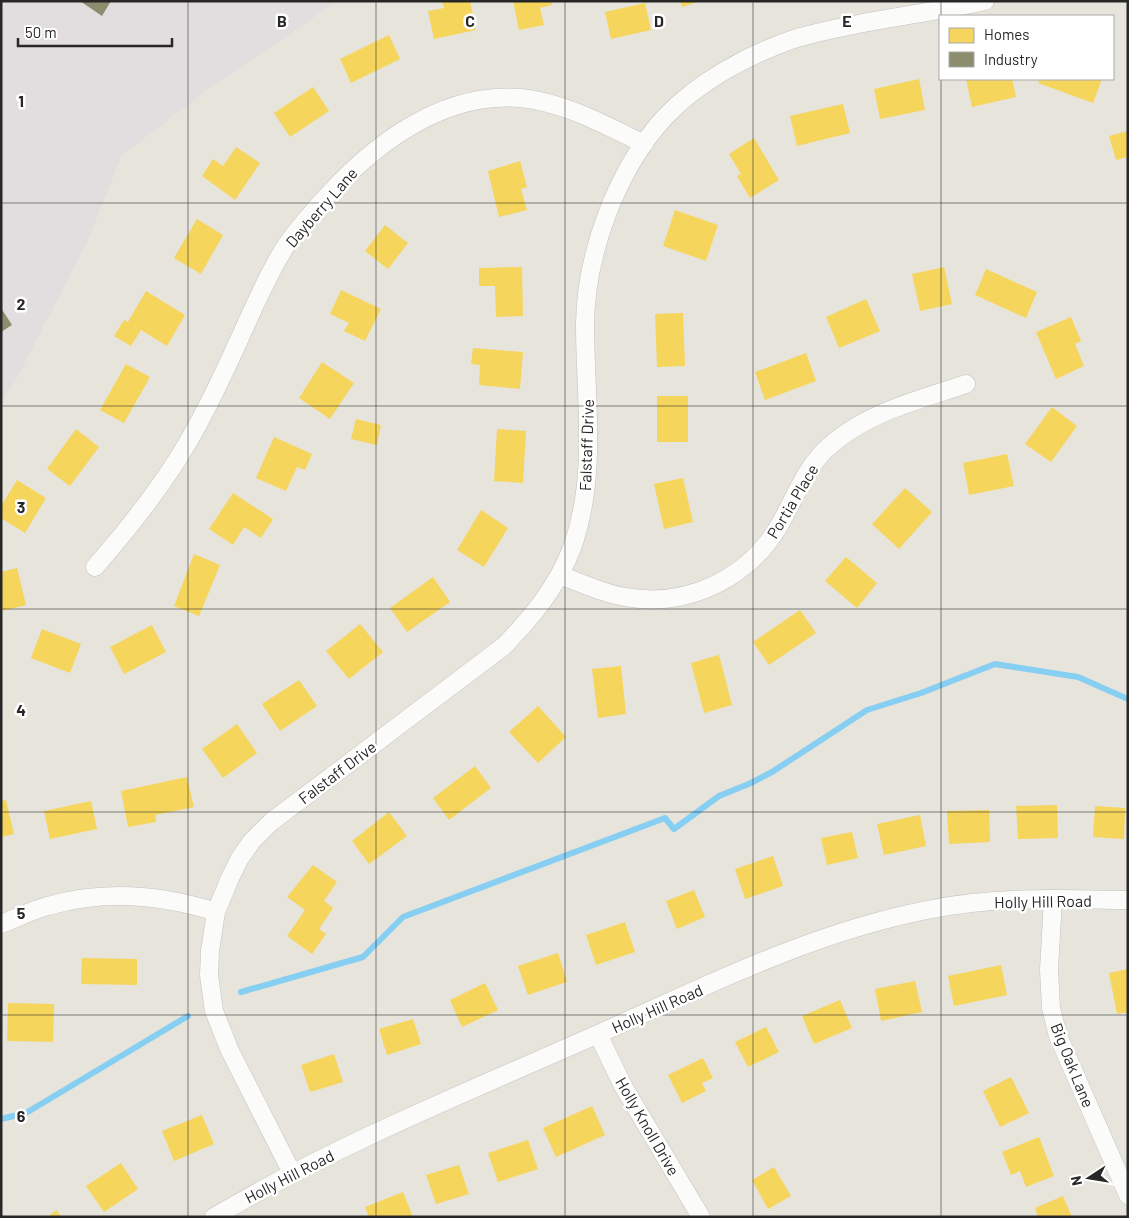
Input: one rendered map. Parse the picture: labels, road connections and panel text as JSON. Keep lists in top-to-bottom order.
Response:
{
  "streets": {
    "street": [
      "Dayberry Lane",
      "Falstaff Drive",
      "Portia Place",
      "Holly Hill Road",
      "Big Oak Lane",
      "Holly Knoll Drive"
    ]
  },
  "crossings": [
    ["Dayberry Lane", "Falstaff Drive"],
    ["Falstaff Drive", "Portia Place"],
    ["Falstaff Drive", "Holly Hill Road"],
    ["Holly Hill Road", "Big Oak Lane"],
    ["Holly Hill Road", "Holly Knoll Drive"]
  ],
  "legend": ["Homes", "Industry"],
  "scale_bar": "50 m",
  "north": "left",
  "grid": {
    "columns": [
      "B",
      "C",
      "D",
      "E"
    ],
    "rows": [
      "1",
      "2",
      "3",
      "4",
      "5",
      "6"
    ]
  }
}
